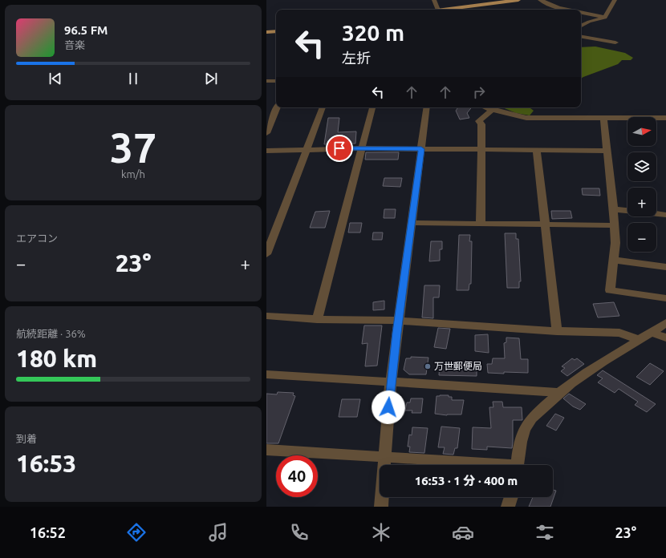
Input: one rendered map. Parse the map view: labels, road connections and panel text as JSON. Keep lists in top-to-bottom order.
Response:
{
  "places": ["万世郵便局"],
  "north": "right",
  "page": {
    "turn": ["320 m", "左折"],
    "song": ["96.5 FM", "音楽"],
    "tile": [
      ["37", "km/h"],
      "エアコン",
      ["航続距離 · 36%", "180 km"],
      ["到着", "16:53"]
    ],
    "map_buttons": ["+", "−"],
    "heat": ["−", "23°", "+"],
    "limit": "40",
    "trip": "16:53 · 1 分 · 400 m",
    "tabs": ["16:52", "23°"]
  }
}
